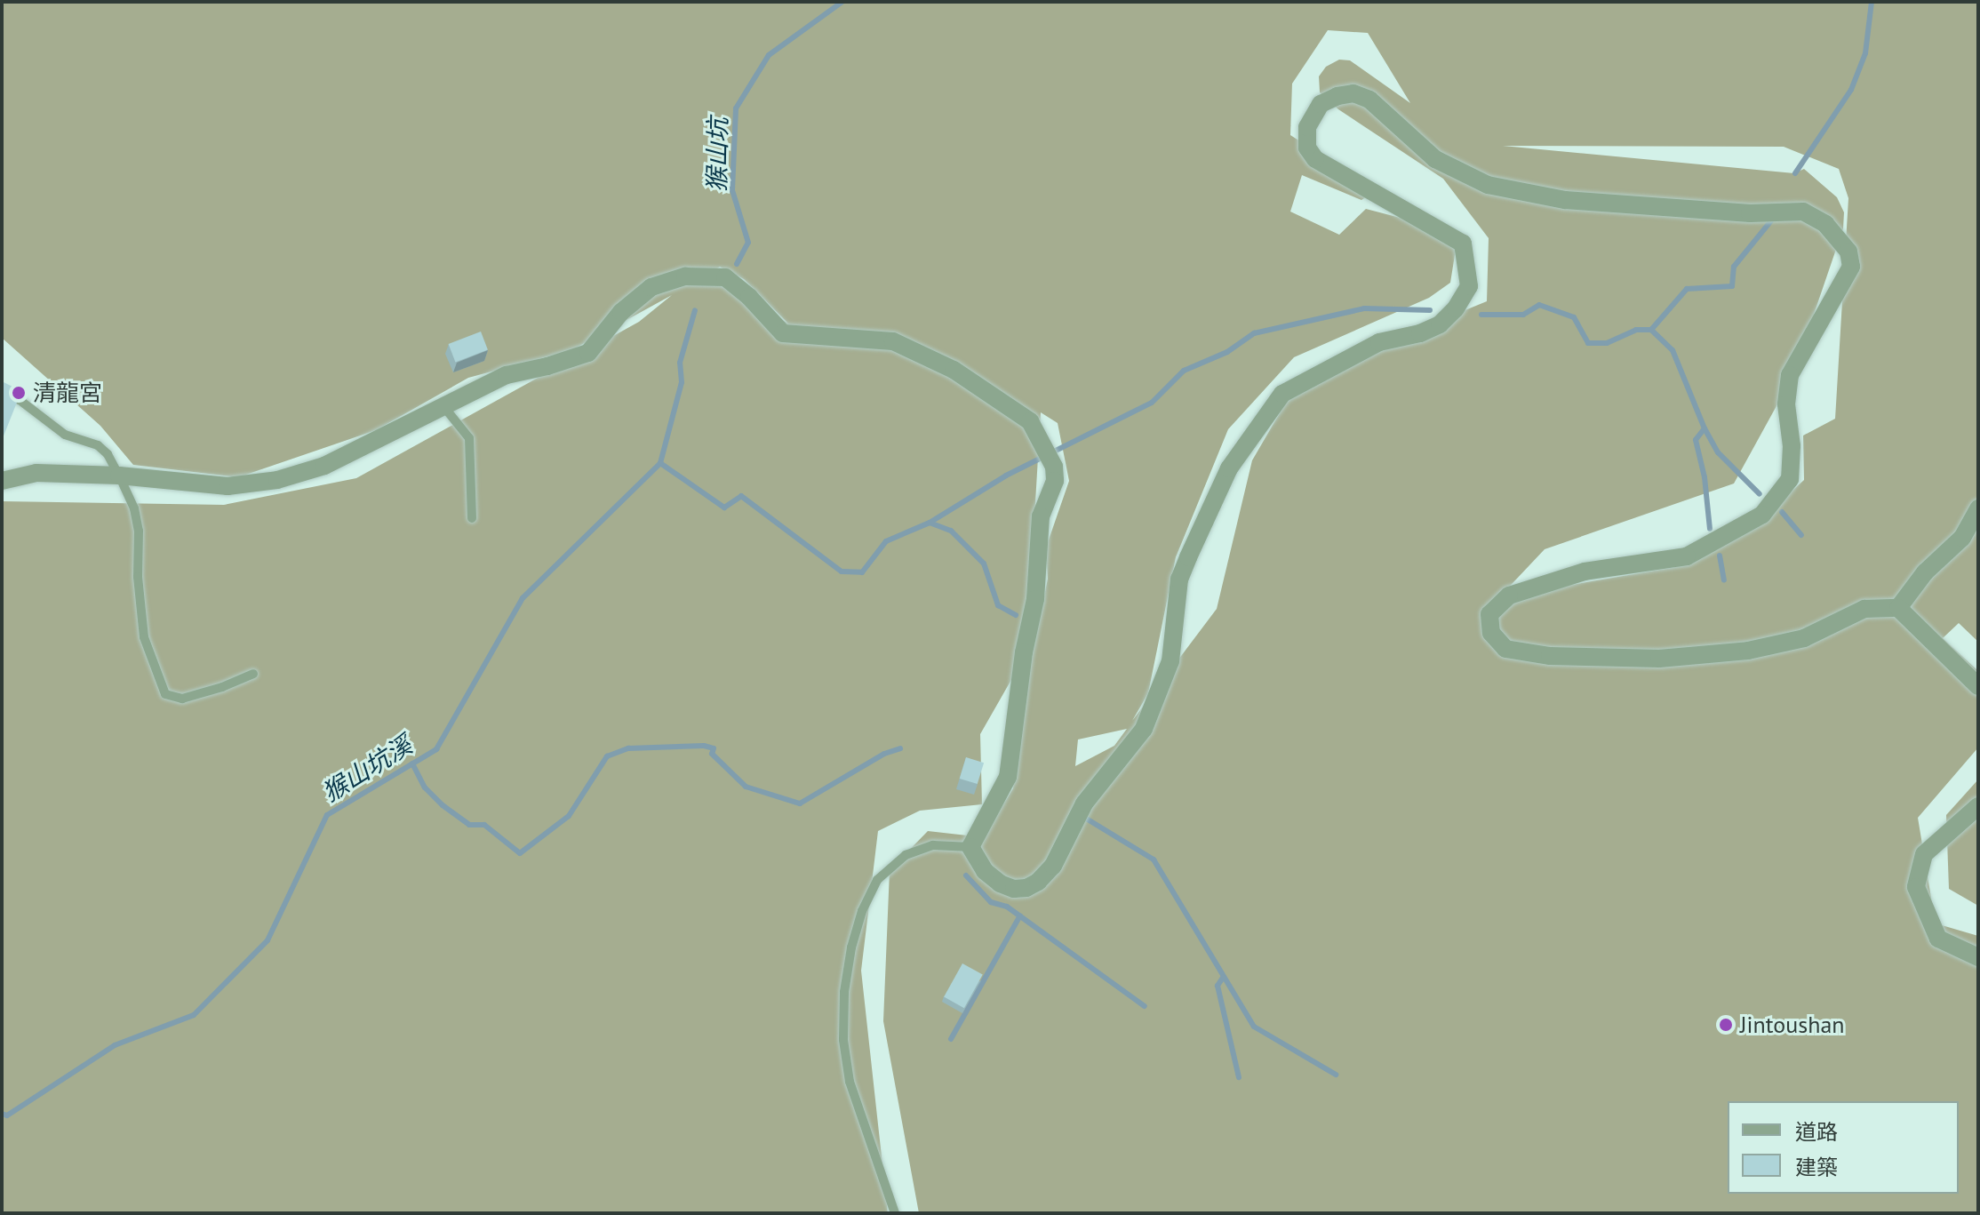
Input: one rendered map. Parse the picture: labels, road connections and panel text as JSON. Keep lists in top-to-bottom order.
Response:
{
  "water": ["猴山坑", "猴山坑溪"],
  "places": ["清龍宮", "Jintoushan"],
  "legend": ["道路", "建築"]
}
